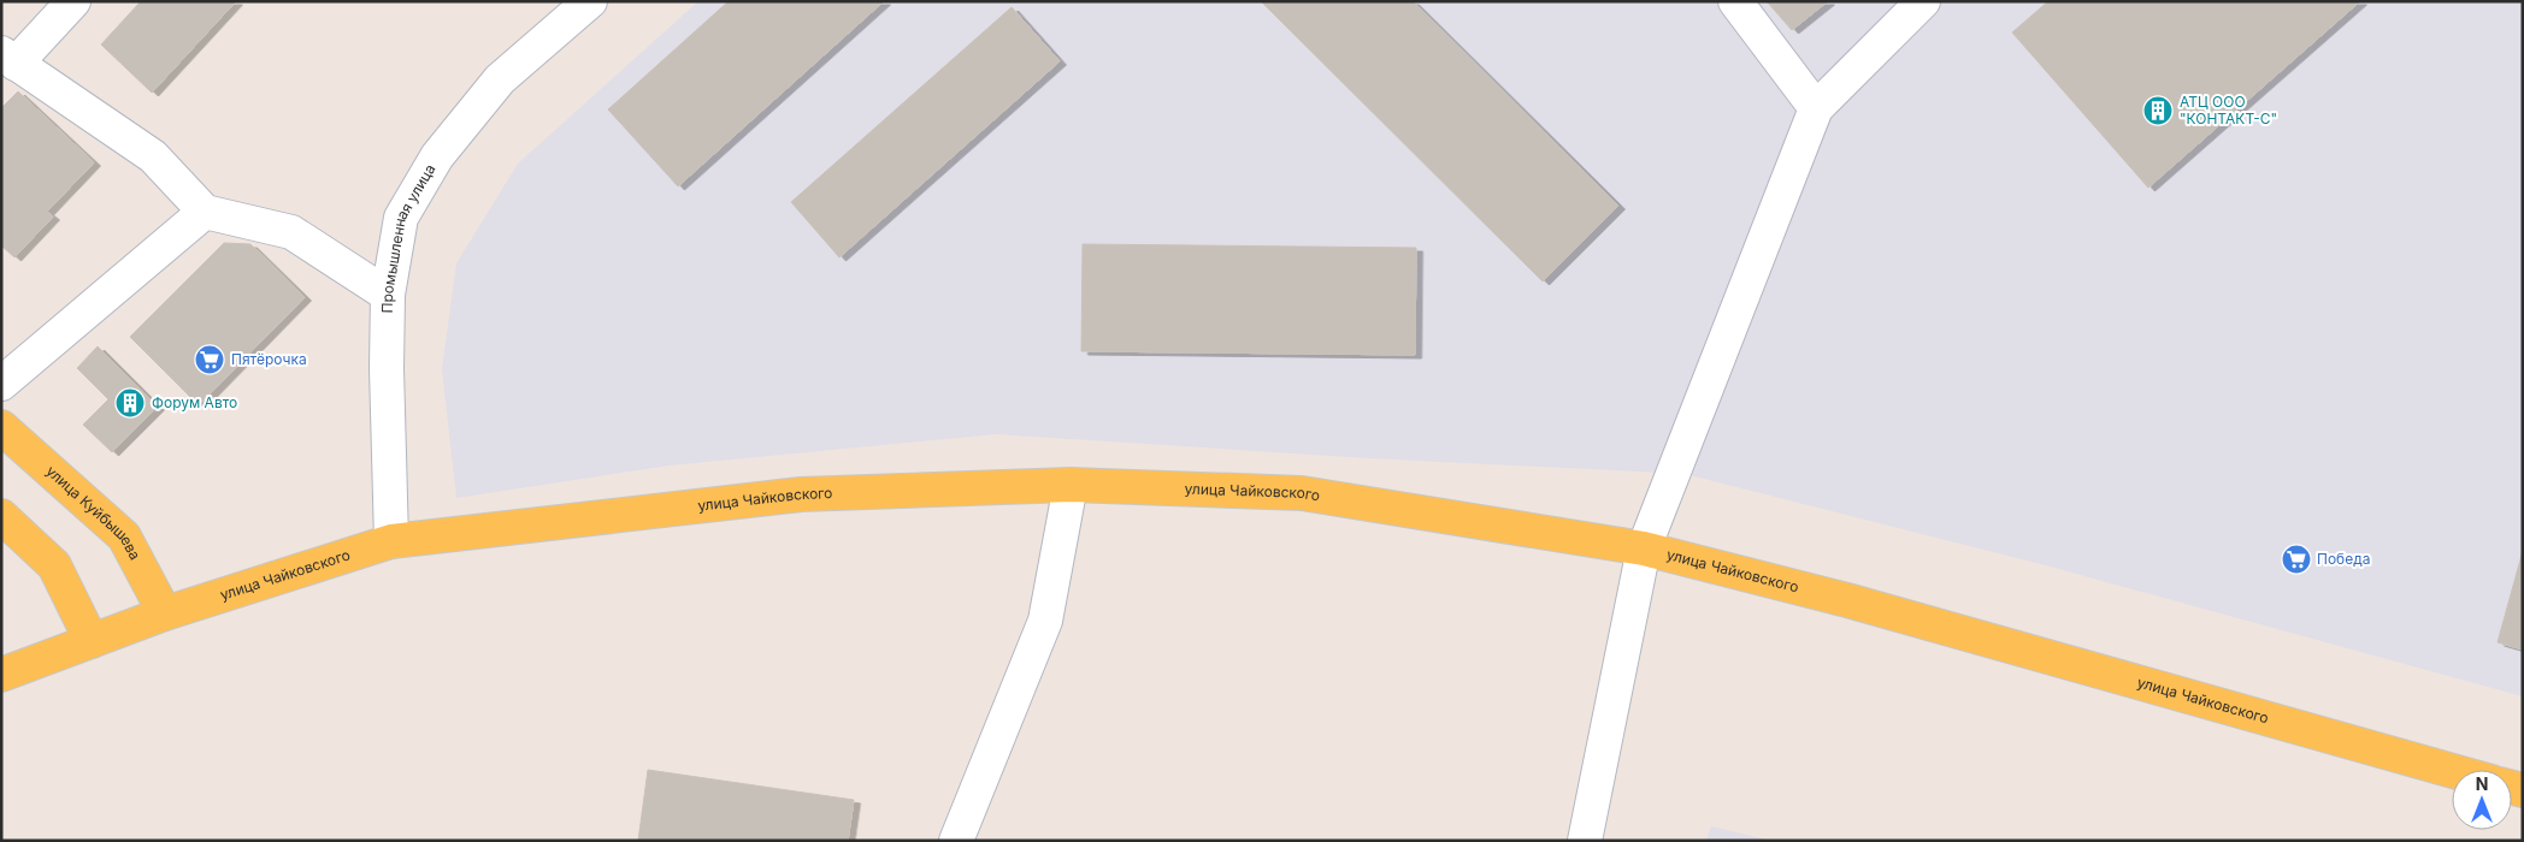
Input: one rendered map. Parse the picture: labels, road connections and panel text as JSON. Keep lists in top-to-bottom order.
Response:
{
  "streets": {
    "main road": ["улица Чайковского", "улица Куйбышева"],
    "street": ["Промышленная улица"]
  },
  "crossings": [
    ["Промышленная улица", "улица Чайковского"],
    ["улица Чайковского", "улица Куйбышева"]
  ],
  "places": {
    "building": ["АТЦ ООО \"КОНТАКТ-С\"", "Форум Авто"],
    "supermarket": ["Пятёрочка", "Победа"]
  },
  "north": "top"
}
